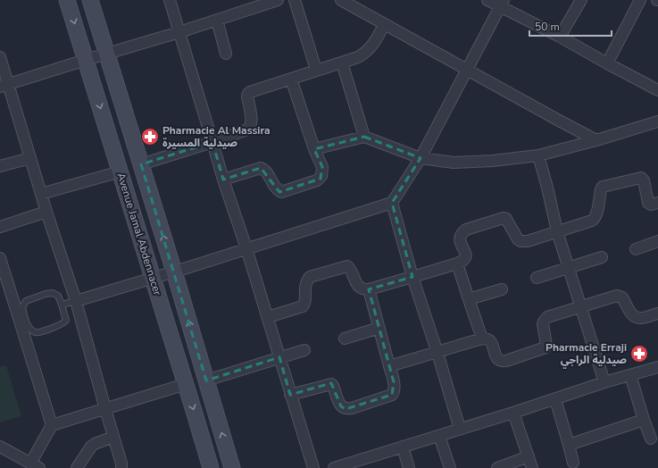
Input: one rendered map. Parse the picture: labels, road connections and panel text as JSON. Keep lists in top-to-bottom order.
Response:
{
  "streets": {
    "street": ["Avenue Jamal Abdennacer"]
  },
  "places": {
    "pharmacy": ["Pharmacie Al Massira صيدلية المسيرة", "Pharmacie Erraji صيدلية الراجي"]
  },
  "scale_bar": "50 m"
}
